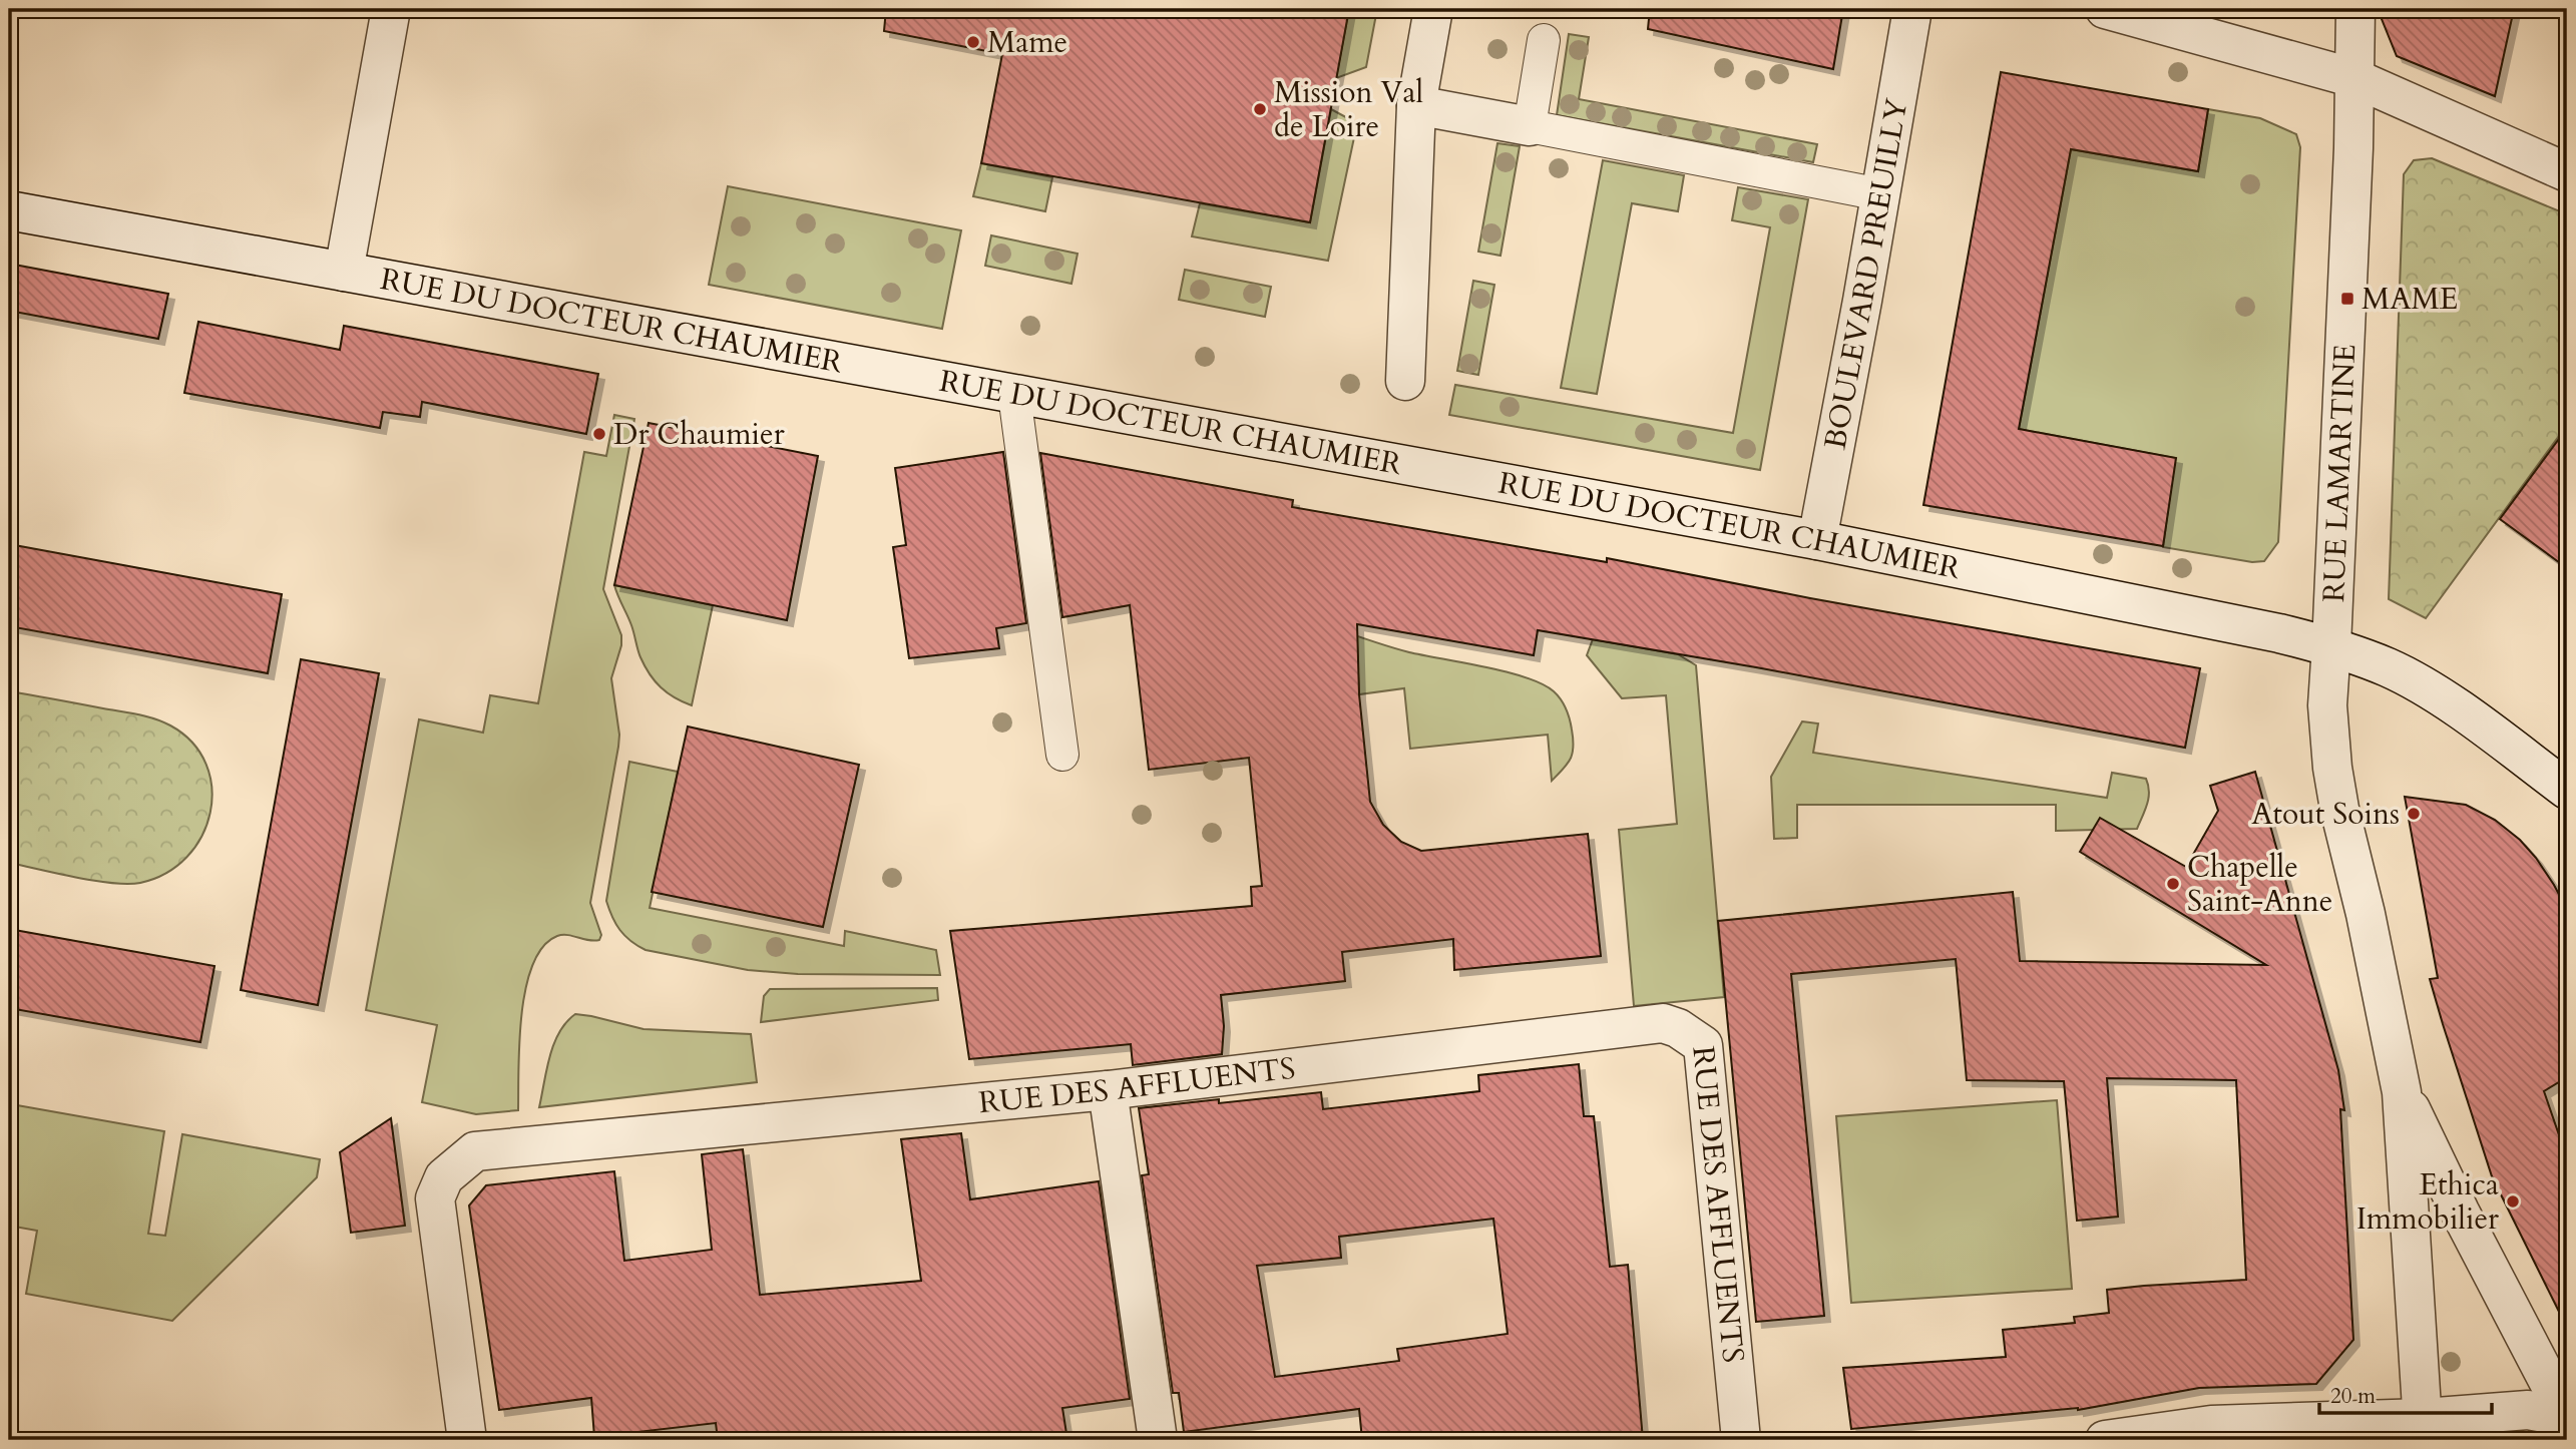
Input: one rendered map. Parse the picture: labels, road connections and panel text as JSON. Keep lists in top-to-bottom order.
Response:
{
  "streets": {
    "street": [
      "BOULEVARD PREUILLY",
      "RUE DU DOCTEUR CHAUMIER",
      "RUE LAMARTINE",
      "RUE DES AFFLUENTS"
    ]
  },
  "crossings": [
    ["BOULEVARD PREUILLY", "RUE DU DOCTEUR CHAUMIER"],
    ["RUE DU DOCTEUR CHAUMIER", "RUE LAMARTINE"]
  ],
  "places": {
    "other": [
      "Mame",
      "Mission Val de Loire",
      "Dr Chaumier",
      "Atout Soins",
      "Chapelle Saint-Anne",
      "Ethica Immobilier"
    ],
    "transit": ["MAME"]
  },
  "scale_bar": "20 m"
}
